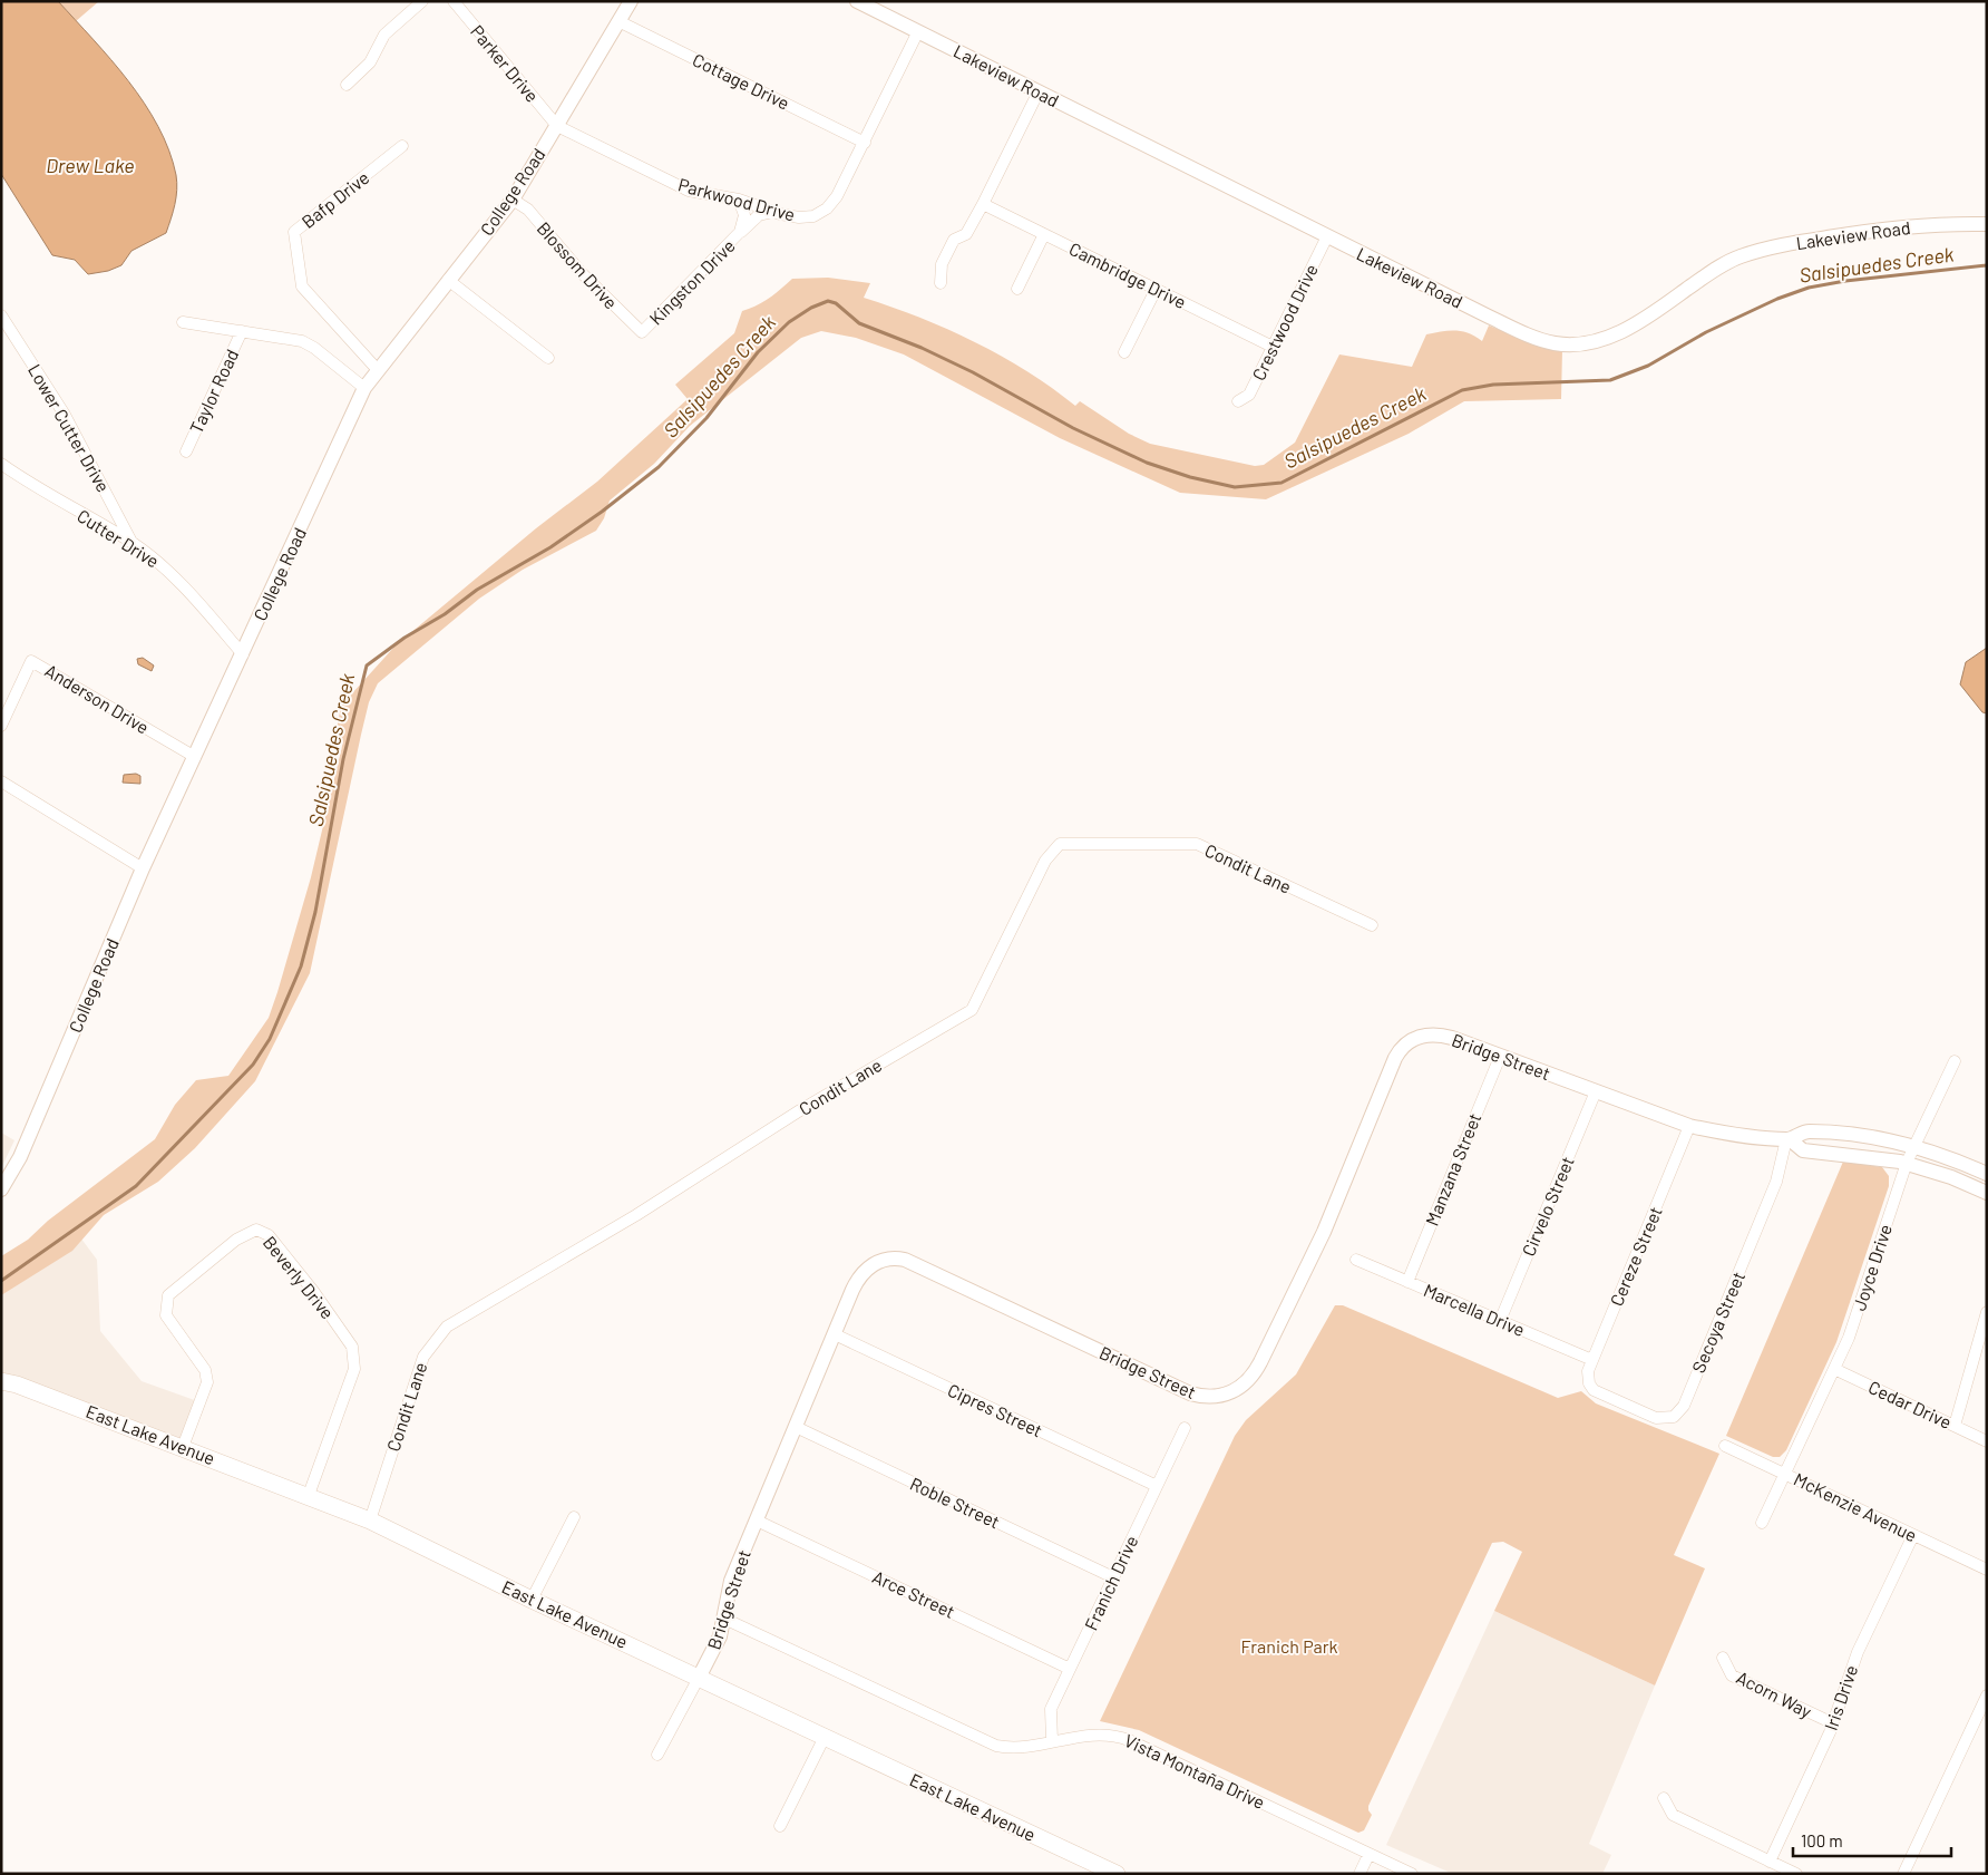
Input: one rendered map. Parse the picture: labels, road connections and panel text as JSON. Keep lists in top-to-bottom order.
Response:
{
  "streets": {
    "main road": ["East Lake Avenue"],
    "street": [
      "Parker Drive",
      "Lakeview Road",
      "Cottage Drive",
      "College Road",
      "Bafp Drive",
      "Parkwood Drive",
      "Blossom Drive",
      "Cambridge Drive",
      "Kingston Drive",
      "Crestwood Drive",
      "Taylor Road",
      "Lower Cutter Drive",
      "Cutter Drive",
      "Anderson Drive",
      "Condit Lane",
      "Bridge Street",
      "Manzana Street",
      "Cirvelo Street",
      "Cereze Street",
      "Joyce Drive",
      "Beverly Drive",
      "Marcella Drive",
      "Secoya Street",
      "Cedar Drive",
      "Cipres Street",
      "Roble Street",
      "McKenzie Avenue",
      "Franich Drive",
      "Arce Street",
      "Acorn Way",
      "Iris Drive",
      "Vista Montaña Drive"
    ]
  },
  "crossings": [
    ["Parker Drive", "College Road"],
    ["Parker Drive", "Parkwood Drive"],
    ["Lakeview Road", "Parkwood Drive"],
    ["Lakeview Road", "Crestwood Drive"],
    ["Cottage Drive", "College Road"],
    ["Cottage Drive", "Parkwood Drive"],
    ["College Road", "Bafp Drive"],
    ["College Road", "Parkwood Drive"],
    ["College Road", "Blossom Drive"],
    ["College Road", "Cutter Drive"],
    ["College Road", "Anderson Drive"],
    ["Parkwood Drive", "Kingston Drive"],
    ["Blossom Drive", "Kingston Drive"],
    ["Cambridge Drive", "Crestwood Drive"],
    ["Lower Cutter Drive", "Cutter Drive"],
    ["Condit Lane", "East Lake Avenue"],
    ["Bridge Street", "Manzana Street"],
    ["Bridge Street", "Cirvelo Street"],
    ["Bridge Street", "Cereze Street"],
    ["Bridge Street", "Joyce Drive"],
    ["Bridge Street", "Secoya Street"],
    ["Bridge Street", "Cipres Street"],
    ["Bridge Street", "East Lake Avenue"],
    ["Bridge Street", "Roble Street"],
    ["Bridge Street", "Arce Street"],
    ["Bridge Street", "Vista Montaña Drive"],
    ["Manzana Street", "Marcella Drive"],
    ["Cirvelo Street", "Marcella Drive"],
    ["Cereze Street", "Marcella Drive"],
    ["Cereze Street", "Secoya Street"],
    ["Joyce Drive", "Cedar Drive"],
    ["Joyce Drive", "McKenzie Avenue"],
    ["Beverly Drive", "East Lake Avenue"],
    ["Cipres Street", "Franich Drive"],
    ["Roble Street", "Franich Drive"],
    ["McKenzie Avenue", "Iris Drive"],
    ["Franich Drive", "Arce Street"],
    ["Franich Drive", "Vista Montaña Drive"],
    ["Acorn Way", "Iris Drive"]
  ],
  "water": ["Drew Lake", "Salsipuedes Creek"],
  "parks": ["Franich Park"],
  "scale_bar": "100 m"
}
